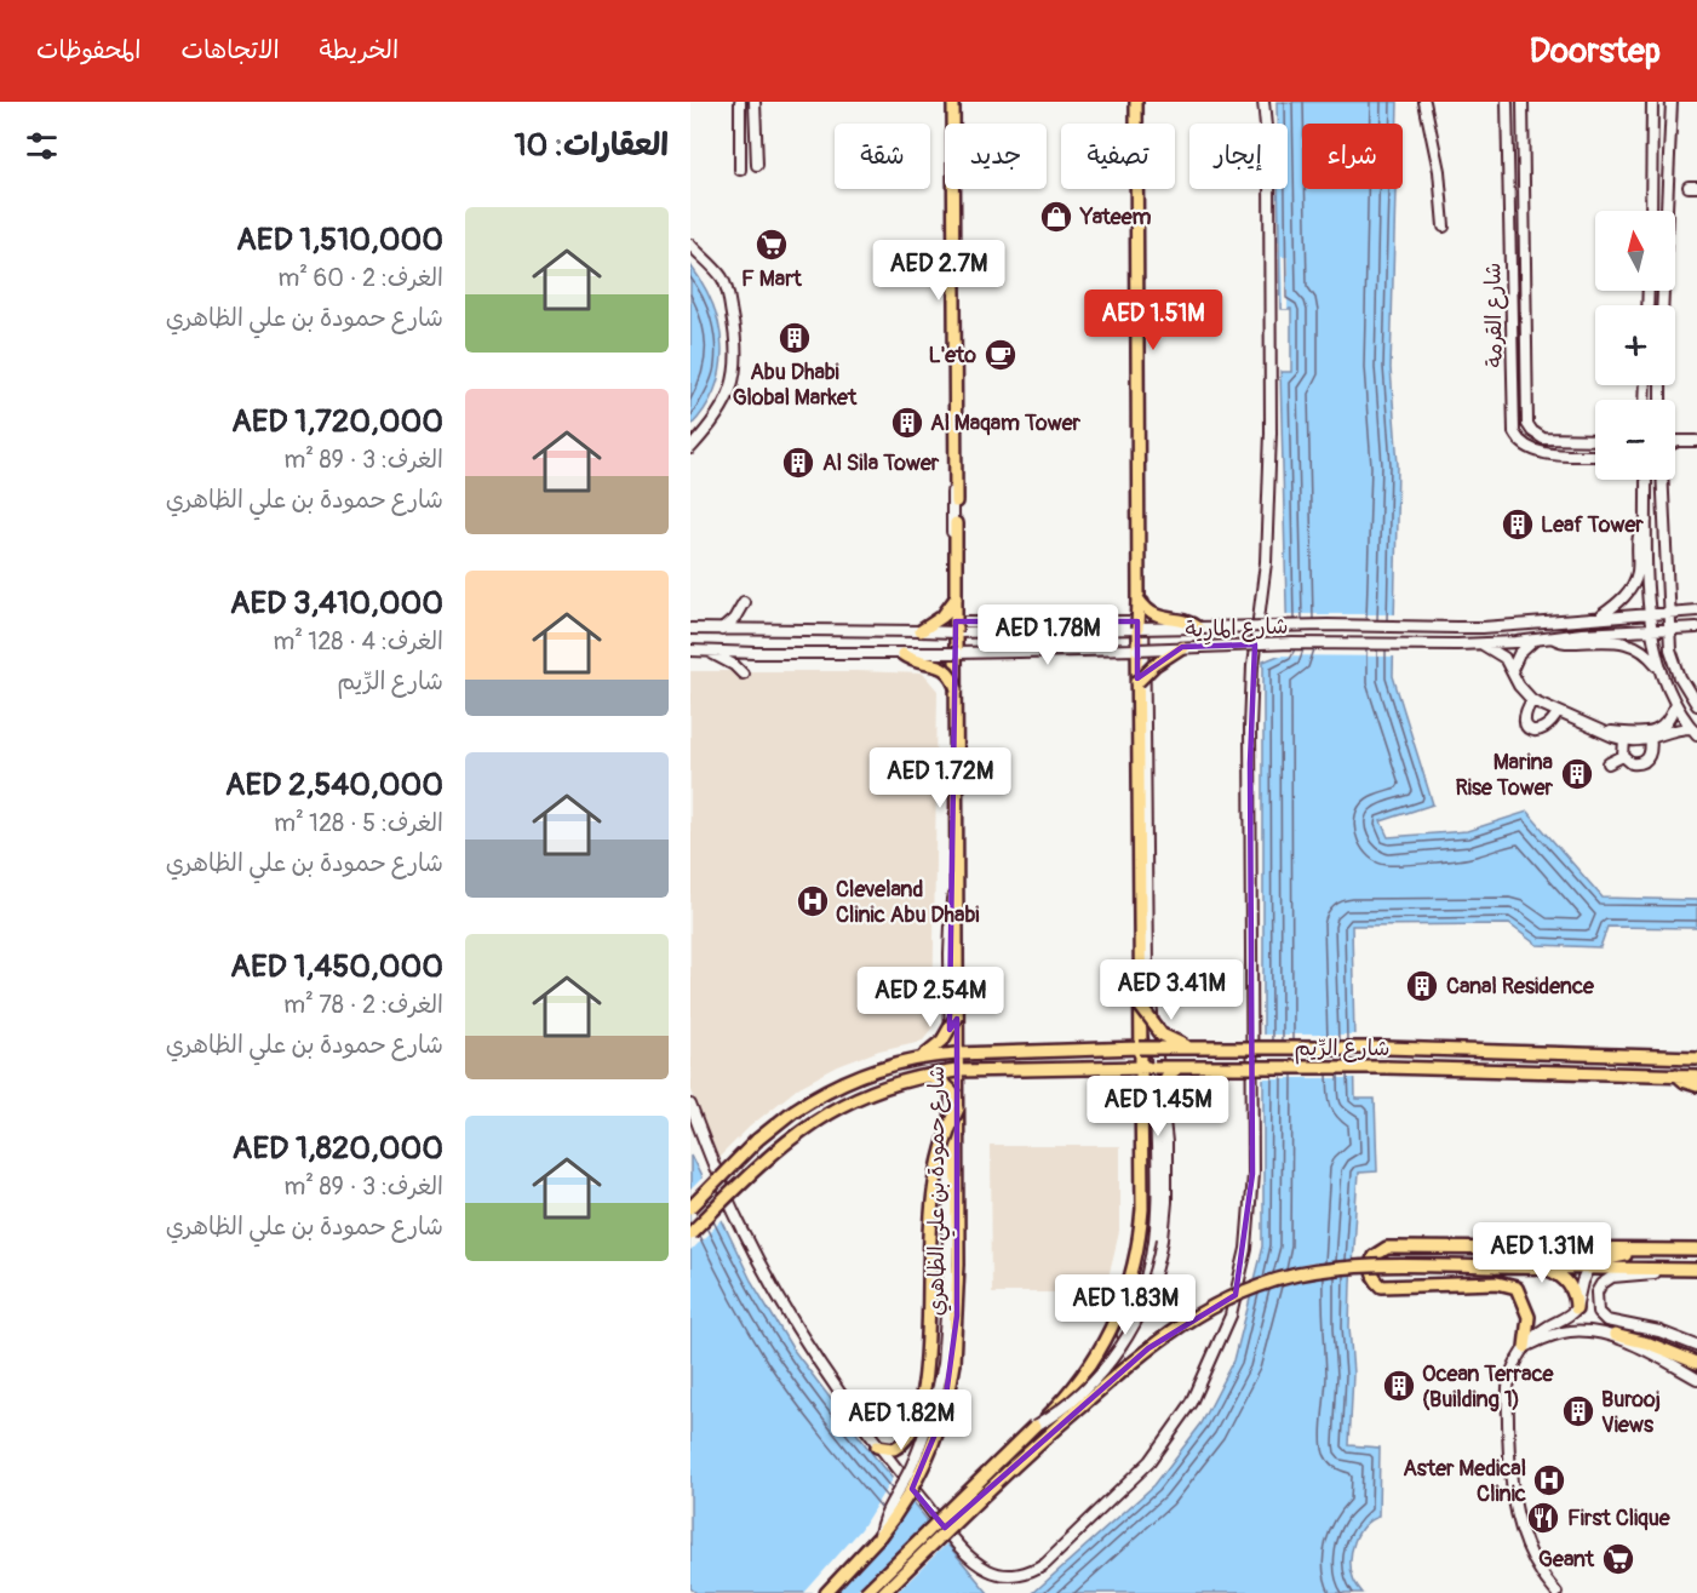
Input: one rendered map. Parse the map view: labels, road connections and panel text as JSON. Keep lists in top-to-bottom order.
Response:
{
  "streets": {
    "main road": ["شارع الرِّيم", "شارع حمودة بن علي الظاهري"],
    "street": ["شارع القرمة", "شارع المارِية"]
  },
  "crossings": [
    ["شارع المارِية", "شارع حمودة بن علي الظاهري"],
    ["شارع الرِّيم", "شارع حمودة بن علي الظاهري"]
  ],
  "places": {
    "shop": ["Yateem"],
    "supermarket": ["F Mart", "Geant"],
    "building": [
      "Abu Dhabi Global Market",
      "Al Maqam Tower",
      "Al Sila Tower",
      "Leaf Tower",
      "Marina Rise Tower",
      "Canal Residence",
      "Ocean Terrace (Building 1)",
      "Burooj Views"
    ],
    "cafe": ["L'eto"],
    "hospital": ["Cleveland Clinic Abu Dhabi", "Aster Medical Clinic"],
    "restaurant": ["First Clique"]
  },
  "north": "top",
  "page": {
    "header": "Doorstep",
    "nav": ["الخريطة", "الاتجاهات", "المحفوظات"],
    "heading": "العقارات: 10",
    "chip": [
      "شراء",
      "إيجار",
      "تصفية",
      "جديد",
      "شقة"
    ],
    "list": [
      {
        "name": "AED 1,510,000",
        "note": "الغرف: 2 · 60 m² · شارع حمودة بن علي الظاهري"
      },
      {
        "name": "AED 1,720,000",
        "note": "الغرف: 3 · 89 m² · شارع حمودة بن علي الظاهري"
      },
      {
        "name": "AED 3,410,000",
        "note": "الغرف: 4 · 128 m² · شارع الرِّيم"
      },
      {
        "name": "AED 2,540,000",
        "note": "الغرف: 5 · 128 m² · شارع حمودة بن علي الظاهري"
      },
      {
        "name": "AED 1,450,000",
        "note": "الغرف: 2 · 78 m² · شارع حمودة بن علي الظاهري"
      },
      {
        "name": "AED 1,820,000",
        "note": "الغرف: 3 · 89 m² · شارع حمودة بن علي الظاهري"
      }
    ],
    "map_buttons": ["+", "−"],
    "price": [
      "AED 2.7M",
      "AED 1.51M",
      "AED 1.78M",
      "AED 1.72M",
      "AED 3.41M",
      "AED 2.54M",
      "AED 1.45M",
      "AED 1.31M",
      "AED 1.83M",
      "AED 1.82M"
    ]
  }
}
